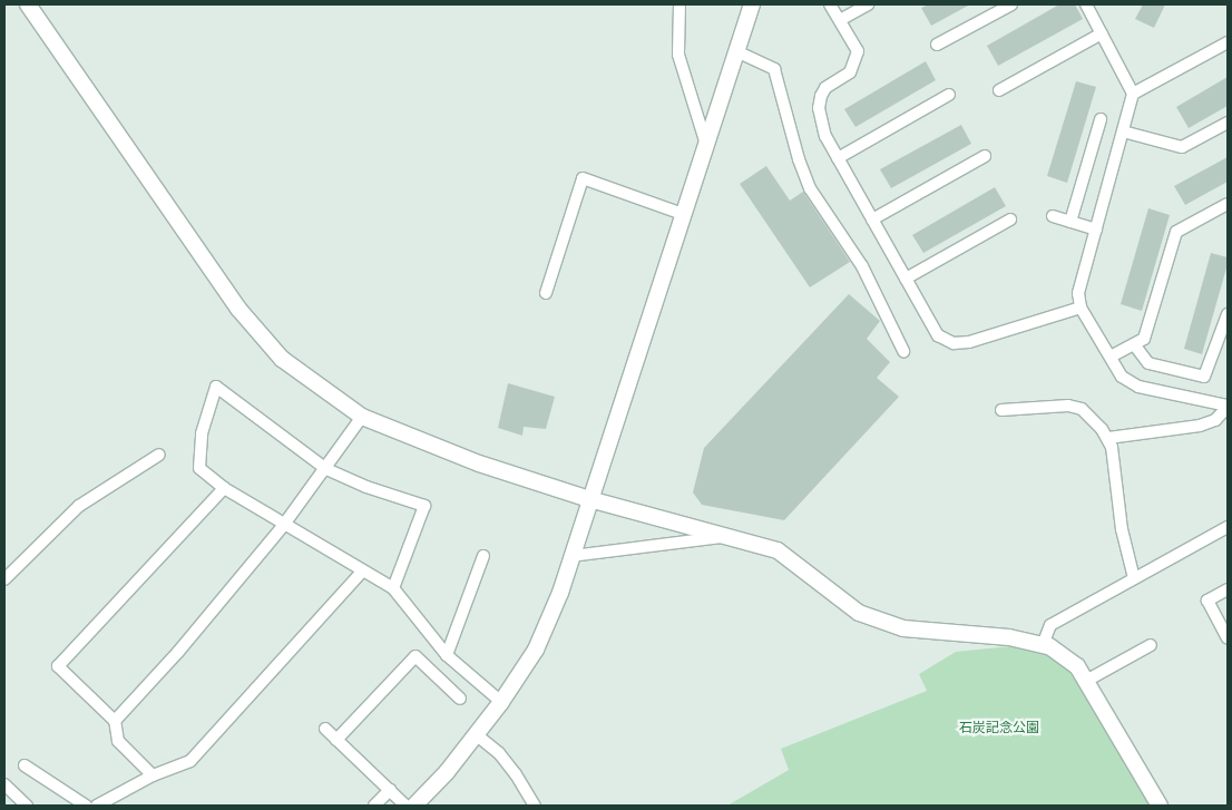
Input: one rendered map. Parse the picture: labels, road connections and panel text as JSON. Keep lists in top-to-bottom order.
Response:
{
  "parks": ["石炭記念公園"]
}
